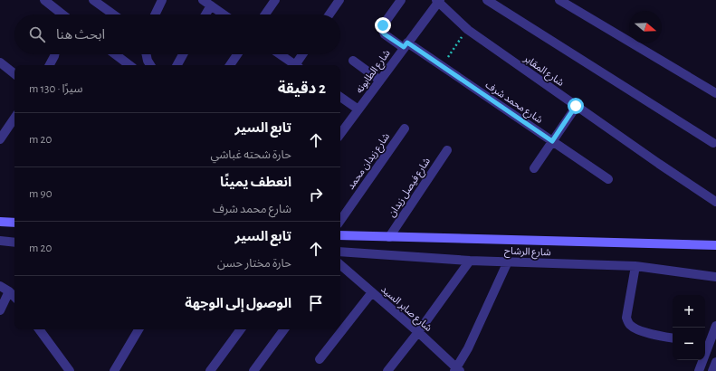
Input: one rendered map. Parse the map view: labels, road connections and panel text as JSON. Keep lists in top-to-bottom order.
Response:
{
  "streets": {
    "main road": ["شارع الرشاح"],
    "street": [
      "شارع المقابر",
      "شارع الطابونه",
      "شارع محمد شرف",
      "شارع زيدان محمد",
      "شارع فيصل زيدان",
      "شارع صابر السيد"
    ]
  },
  "crossings": [
    ["شارع المقابر", "شارع الطابونه"],
    ["شارع الطابونه", "شارع محمد شرف"],
    ["شارع فيصل زيدان", "شارع الرشاح"]
  ],
  "north": "right",
  "page": {
    "search": "ابحث هنا",
    "heading": ["2 دقيقة", "سيرًا · 130 m"],
    "list": [
      ["تابع السير", "حارة شحته غباشي", "20 m"],
      ["انعطف يمينًا", "شارع محمد شرف", "90 m"],
      ["تابع السير", "حارة مختار حسن", "20 m"],
      "الوصول إلى الوجهة"
    ],
    "map_buttons": ["+", "−"]
  }
}
